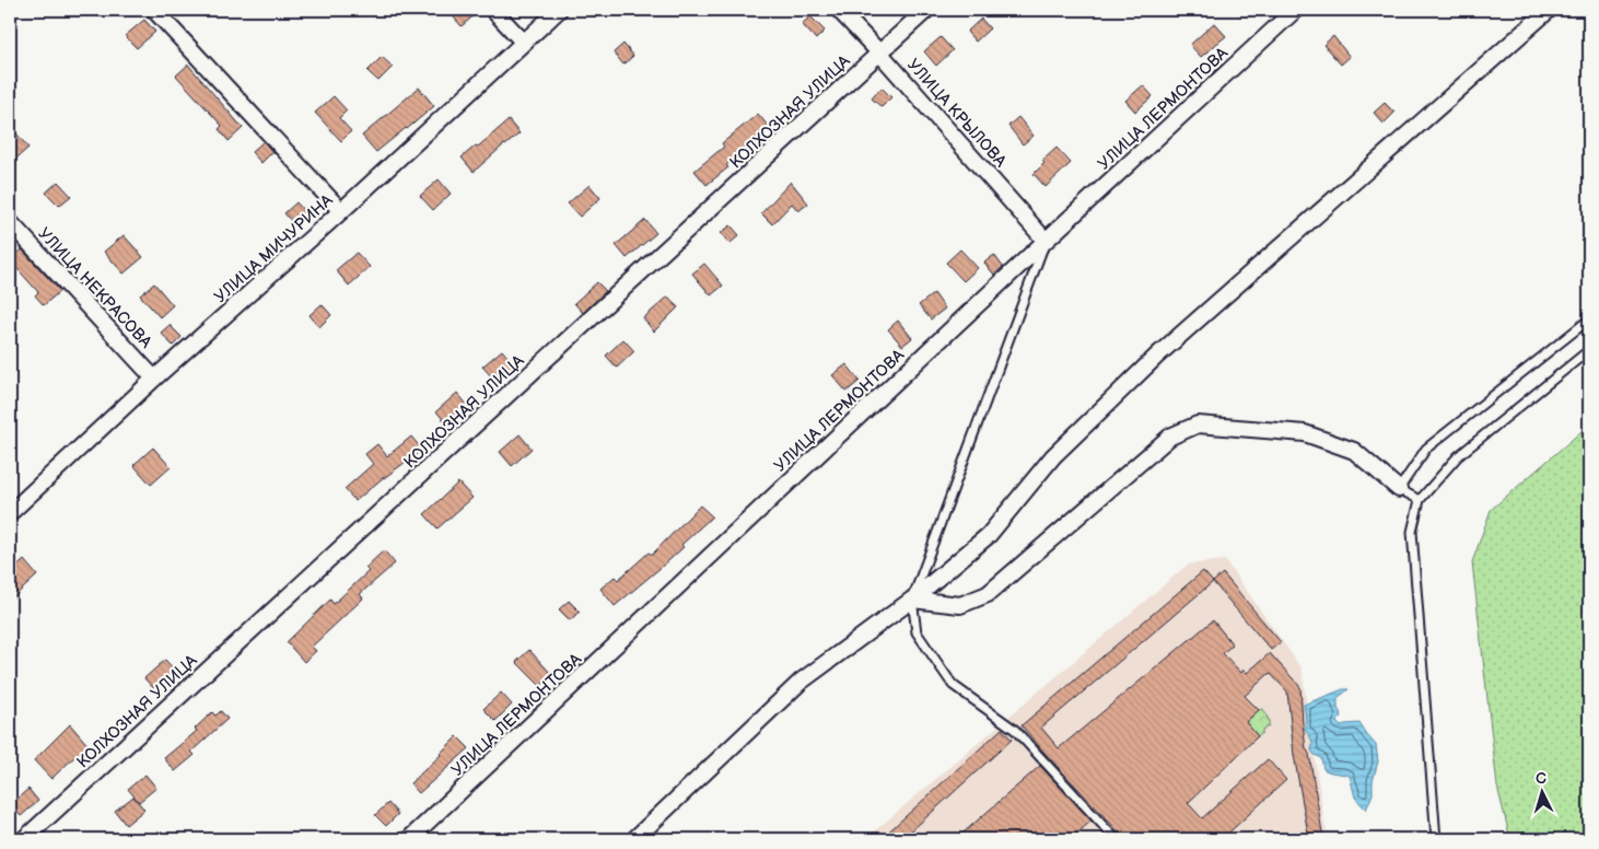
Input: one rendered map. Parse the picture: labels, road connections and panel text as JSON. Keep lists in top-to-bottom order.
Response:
{
  "streets": {
    "street": [
      "УЛИЦА ЛЕРМОНТОВА",
      "КОЛХОЗНАЯ УЛИЦА",
      "УЛИЦА КРЫЛОВА",
      "УЛИЦА МИЧУРИНА",
      "УЛИЦА НЕКРАСОВА"
    ]
  },
  "crossings": [
    ["УЛИЦА ЛЕРМОНТОВА", "УЛИЦА КРЫЛОВА"],
    ["КОЛХОЗНАЯ УЛИЦА", "УЛИЦА КРЫЛОВА"],
    ["УЛИЦА МИЧУРИНА", "УЛИЦА НЕКРАСОВА"]
  ],
  "north": "top"
}
